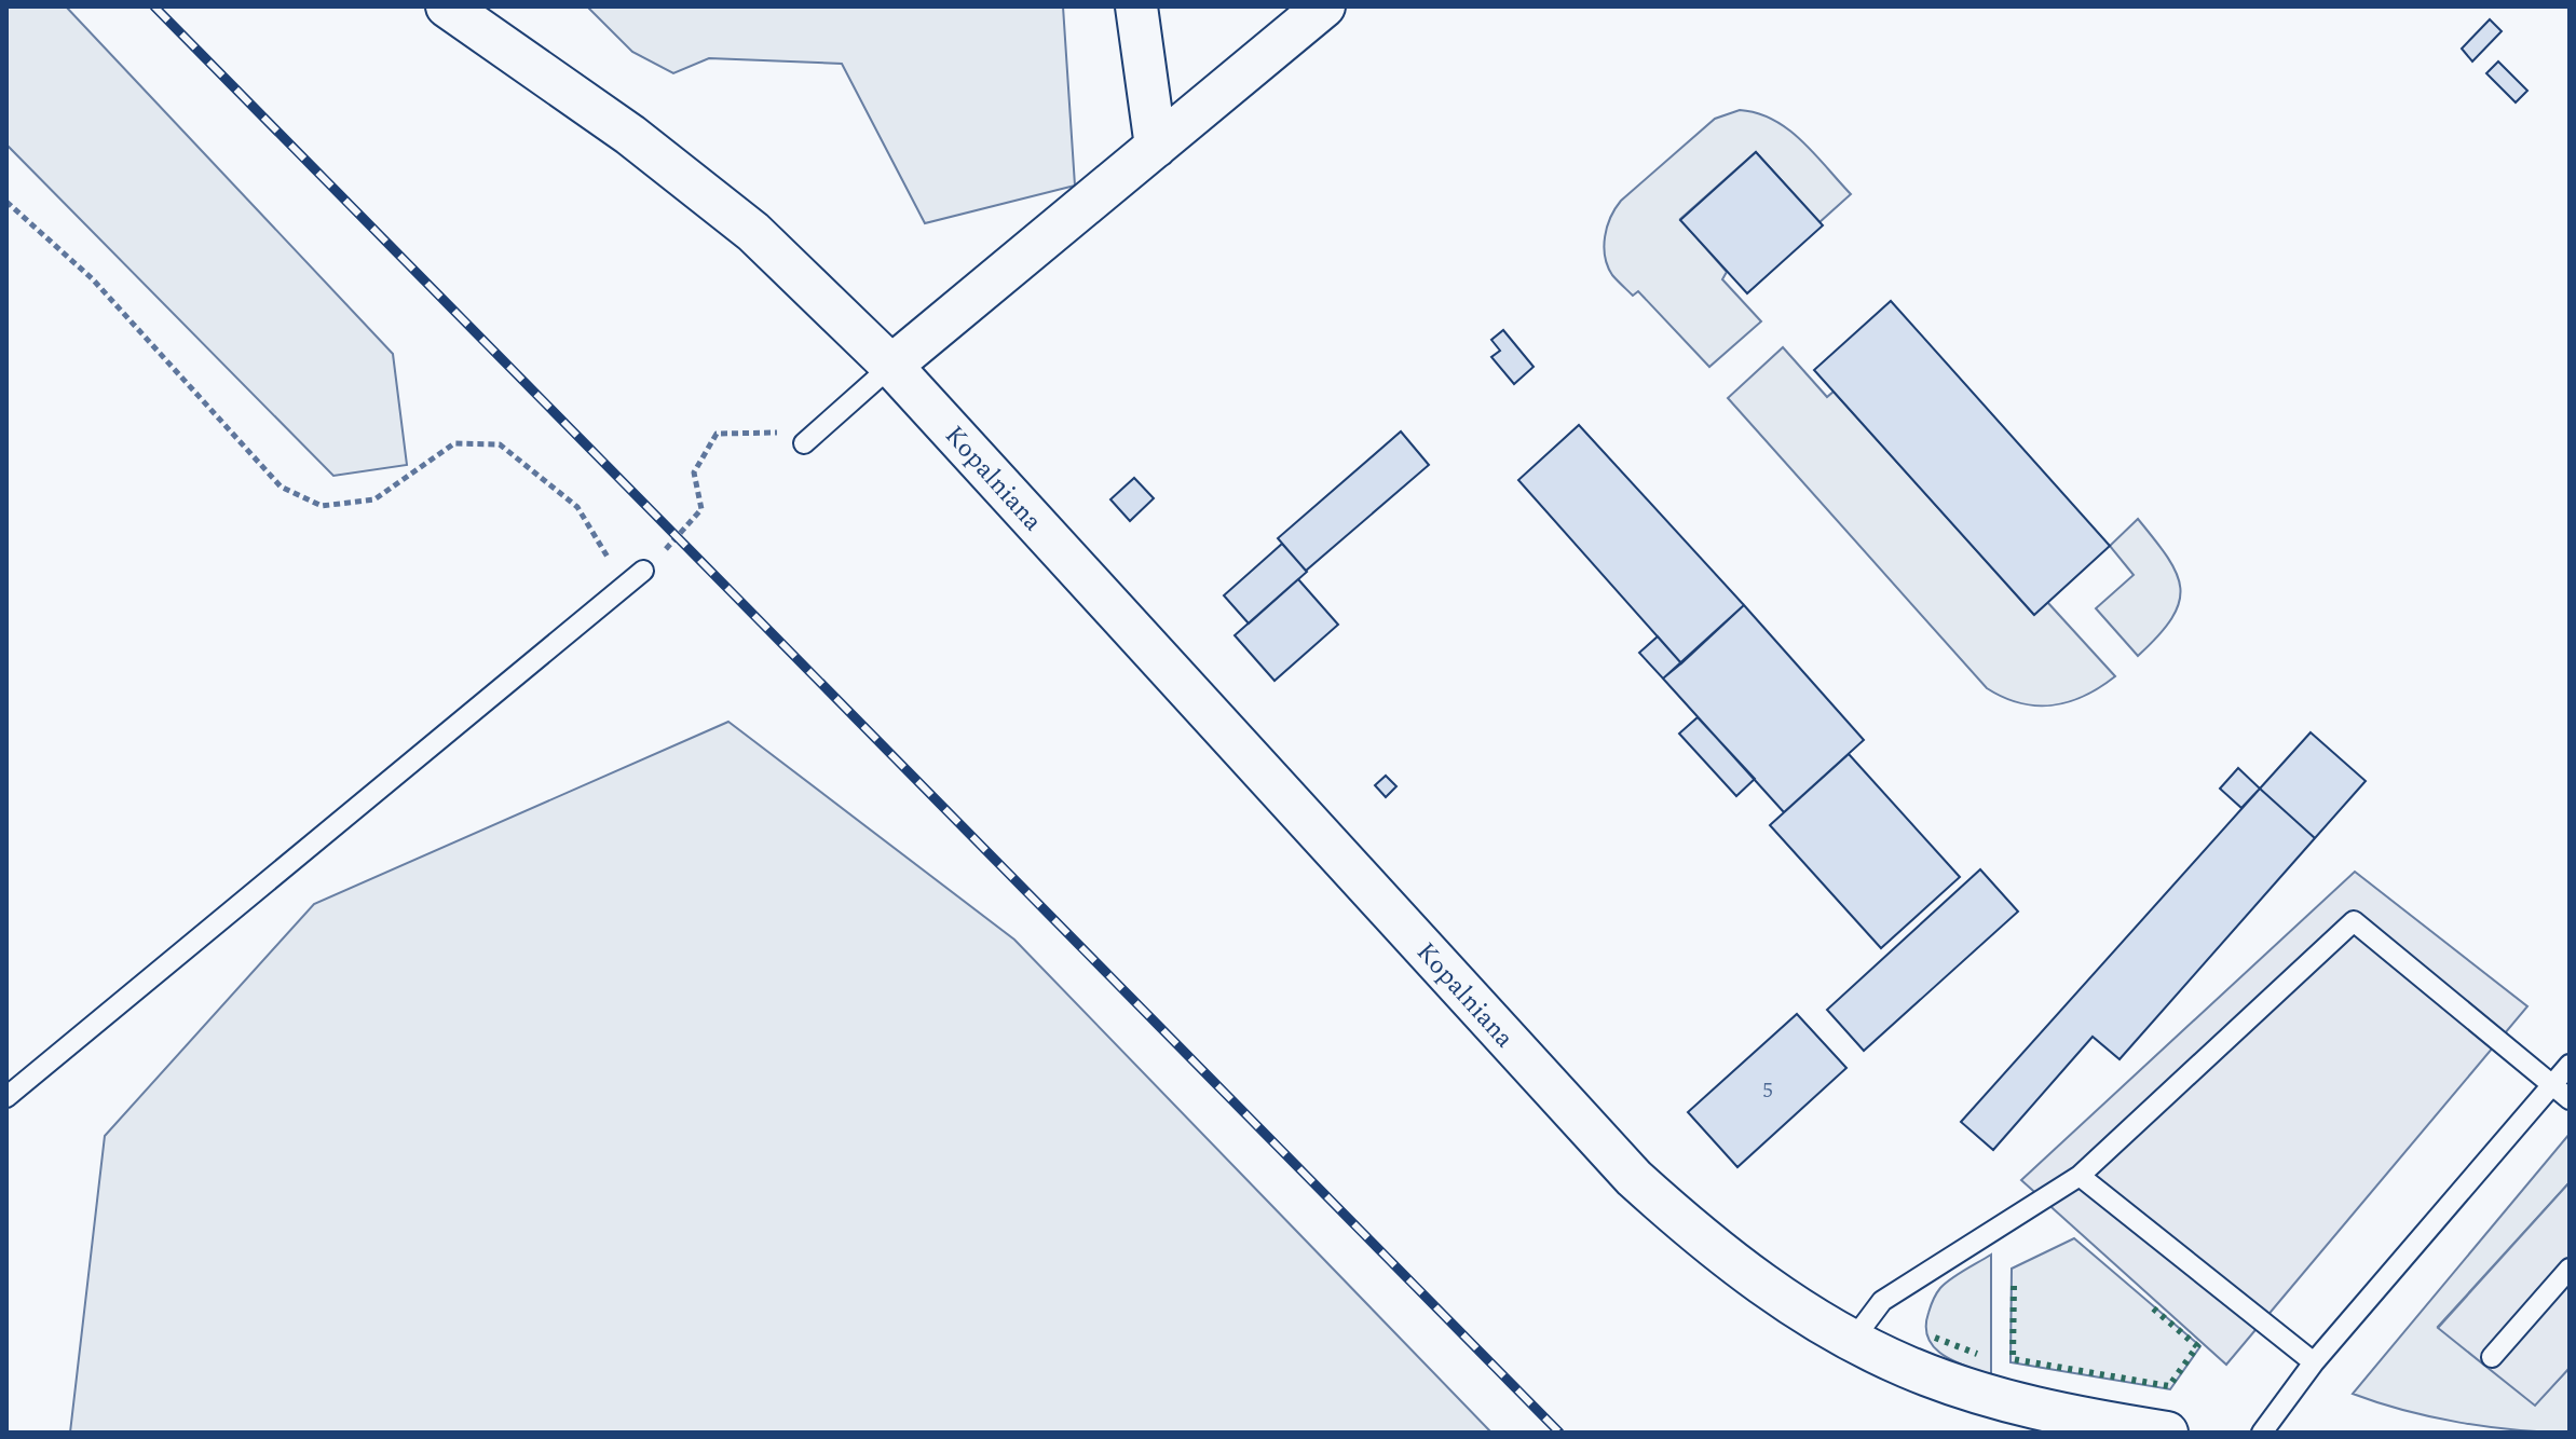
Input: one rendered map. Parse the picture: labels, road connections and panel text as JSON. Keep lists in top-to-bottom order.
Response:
{
  "streets": {
    "street": ["Kopalniana"]
  },
  "house_numbers": ["5"]
}
